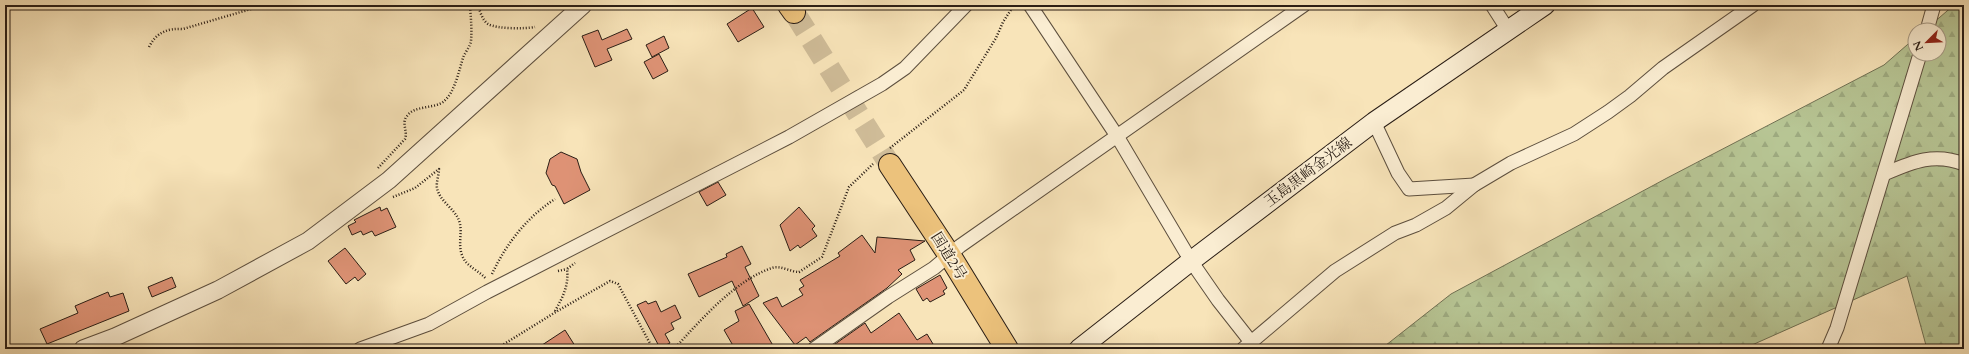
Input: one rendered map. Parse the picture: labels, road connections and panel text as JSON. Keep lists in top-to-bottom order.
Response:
{
  "streets": {
    "highway": ["国道2号"],
    "main road": ["玉島黒崎金光線"]
  },
  "north": "bottom left"
}
